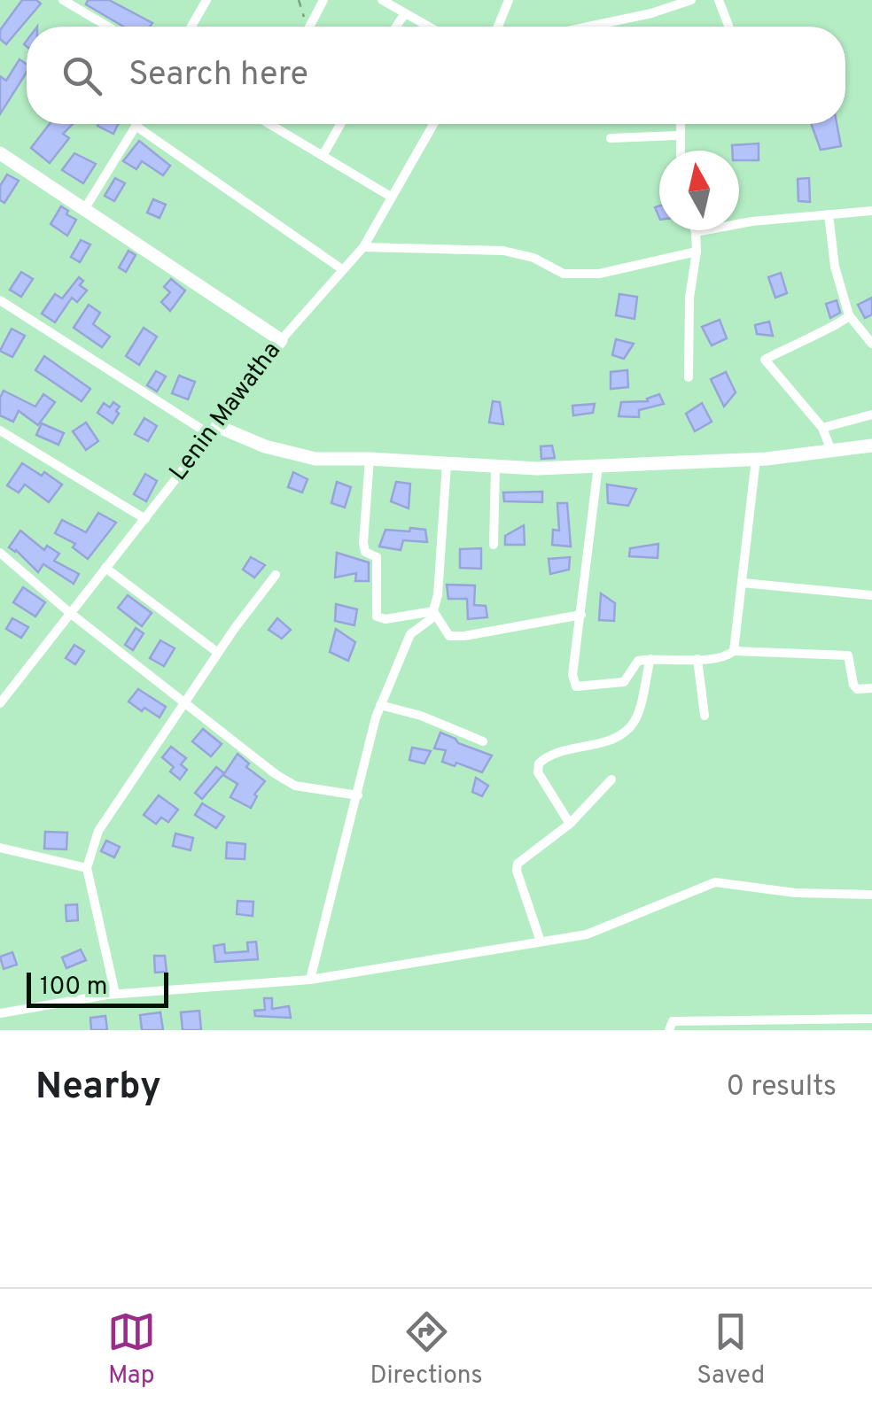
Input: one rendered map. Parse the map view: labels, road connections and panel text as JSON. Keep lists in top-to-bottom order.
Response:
{
  "streets": {
    "street": ["Lenin Mawatha"]
  },
  "scale_bar": "100 m",
  "north": "top",
  "page": {
    "search": "Search here",
    "scale": "100 m",
    "heading": ["Nearby", "0 results"],
    "nav": ["Map", "Directions", "Saved"]
  }
}
